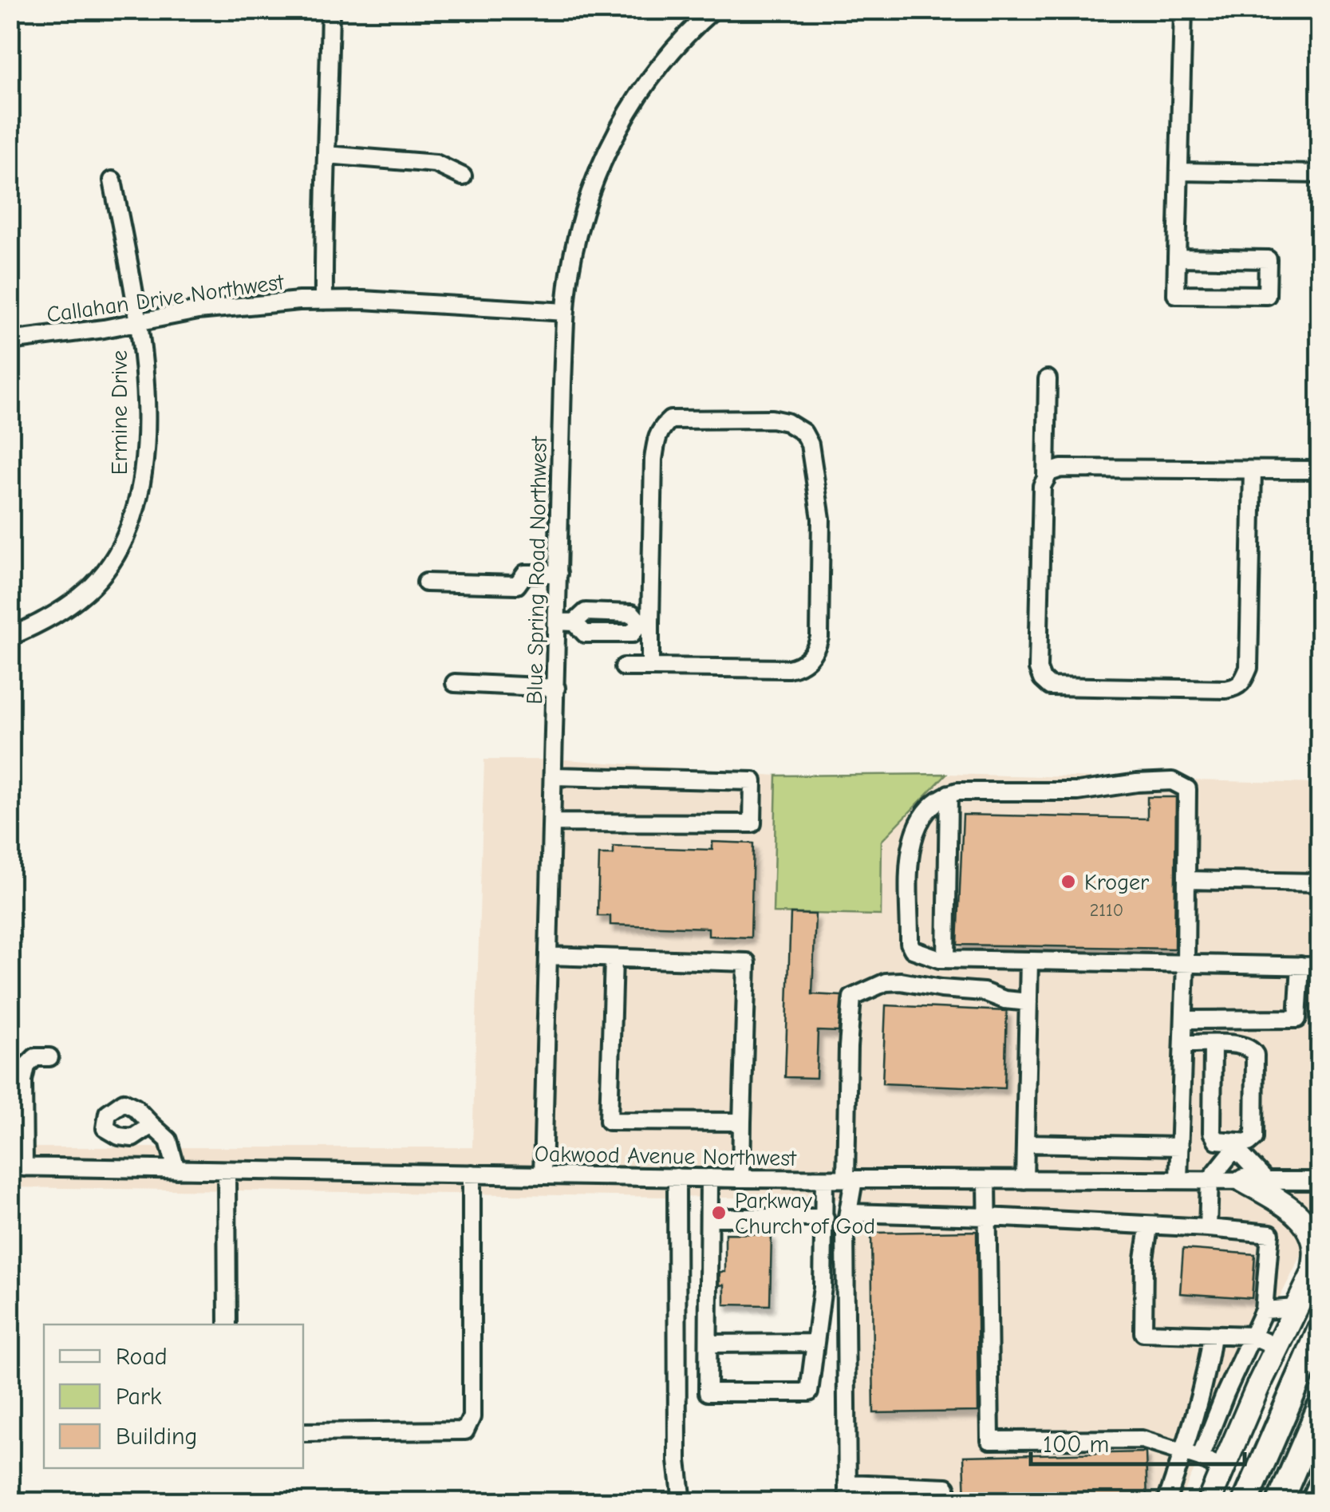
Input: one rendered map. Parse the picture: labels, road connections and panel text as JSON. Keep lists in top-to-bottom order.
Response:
{
  "streets": {
    "street": [
      "Callahan Drive Northwest",
      "Ermine Drive",
      "Blue Spring Road Northwest",
      "Oakwood Avenue Northwest"
    ]
  },
  "crossings": [
    ["Callahan Drive Northwest", "Ermine Drive"],
    ["Callahan Drive Northwest", "Blue Spring Road Northwest"],
    ["Blue Spring Road Northwest", "Oakwood Avenue Northwest"]
  ],
  "places": ["Kroger", "Parkway Church of God"],
  "house_numbers": ["2110"],
  "legend": ["Road", "Park", "Building"],
  "scale_bar": "100 m"
}
